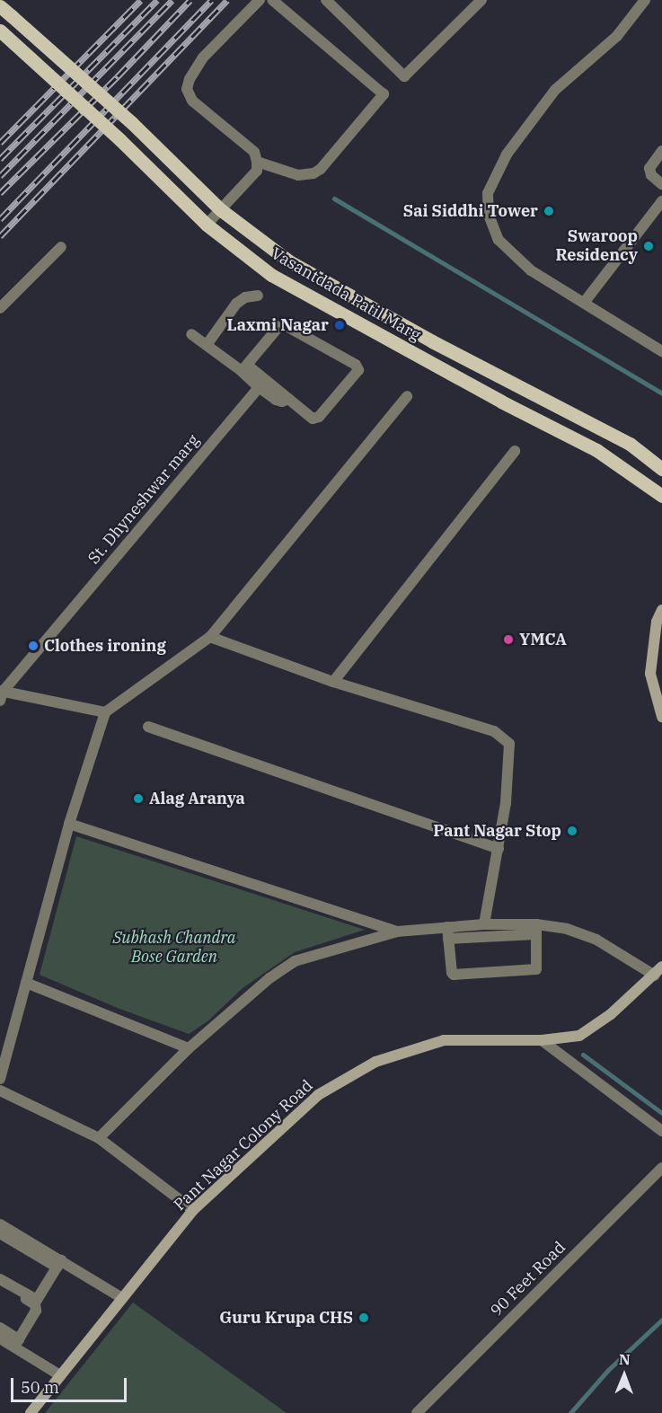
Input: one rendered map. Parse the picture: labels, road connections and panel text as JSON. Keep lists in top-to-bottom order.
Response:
{
  "streets": {
    "main road": ["Vasantdada Patil Marg"],
    "street": ["St. Dhyneshwar marg", "Pant Nagar Colony Road", "90 Feet Road"]
  },
  "parks": ["Subhash Chandra Bose Garden"],
  "places": [
    "Sai Siddhi Tower",
    "Swaroop Residency",
    "Laxmi Nagar",
    "YMCA",
    "Clothes ironing",
    "Alag Aranya",
    "Pant Nagar Stop",
    "Guru Krupa CHS"
  ],
  "scale_bar": "50 m",
  "north": "top"
}
